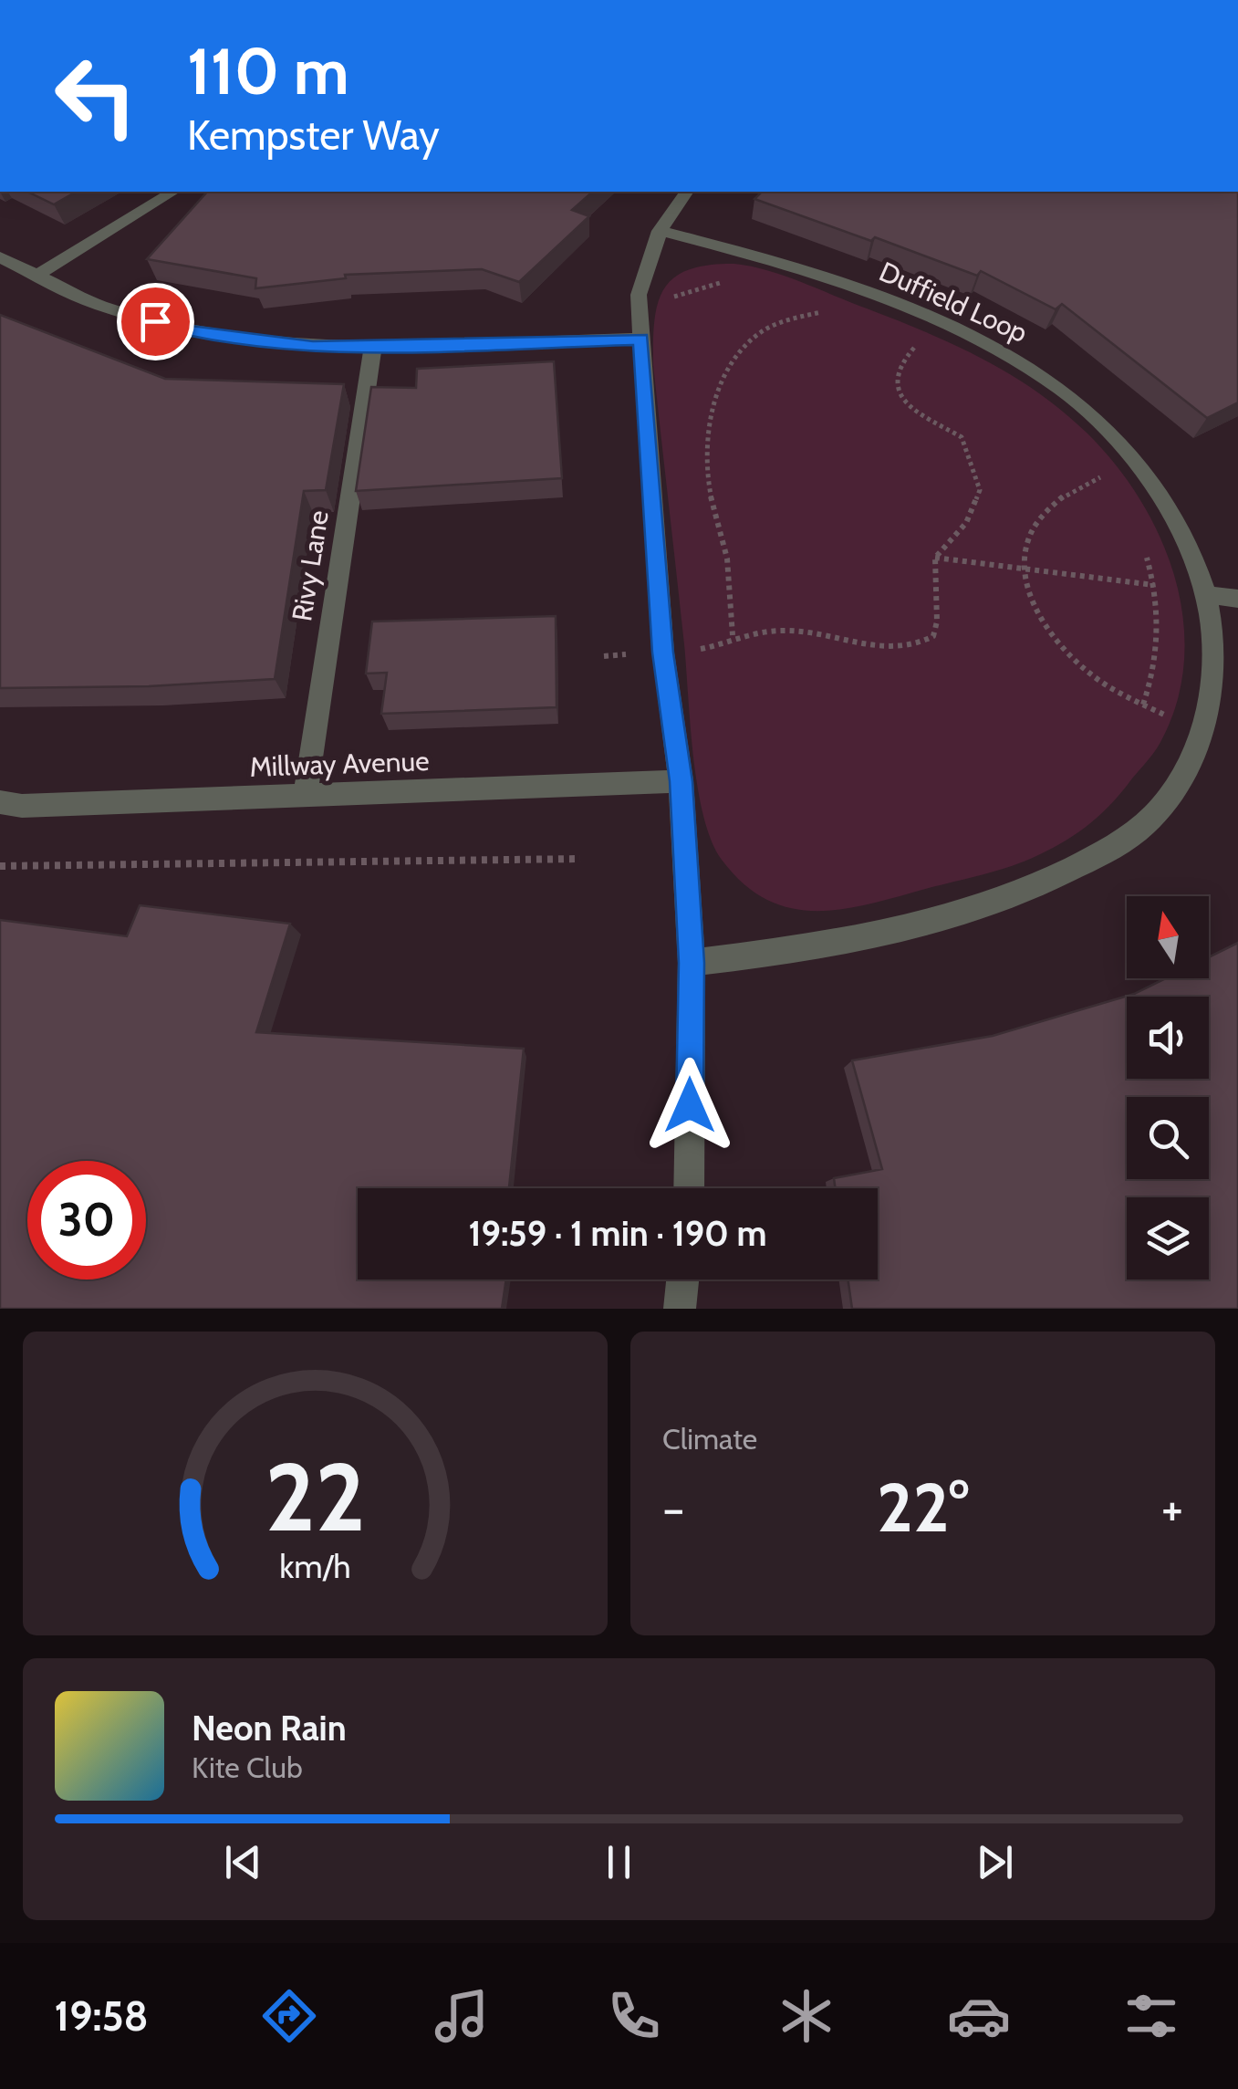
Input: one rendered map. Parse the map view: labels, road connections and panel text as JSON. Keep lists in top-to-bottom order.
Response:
{
  "streets": {
    "street": ["Duffield Loop", "Rivy Lane", "Millway Avenue"]
  },
  "crossings": [
    ["Rivy Lane", "Millway Avenue"]
  ],
  "north": "top",
  "page": {
    "turn": ["110 m", "Kempster Way"],
    "limit": "30",
    "trip": "19:59 · 1 min · 190 m",
    "tile": "Climate",
    "heat": ["−", "22°", "+"],
    "song": ["Neon Rain", "Kite Club"],
    "tabs": "19:58",
    "gauge": ["22", "km/h"]
  }
}
